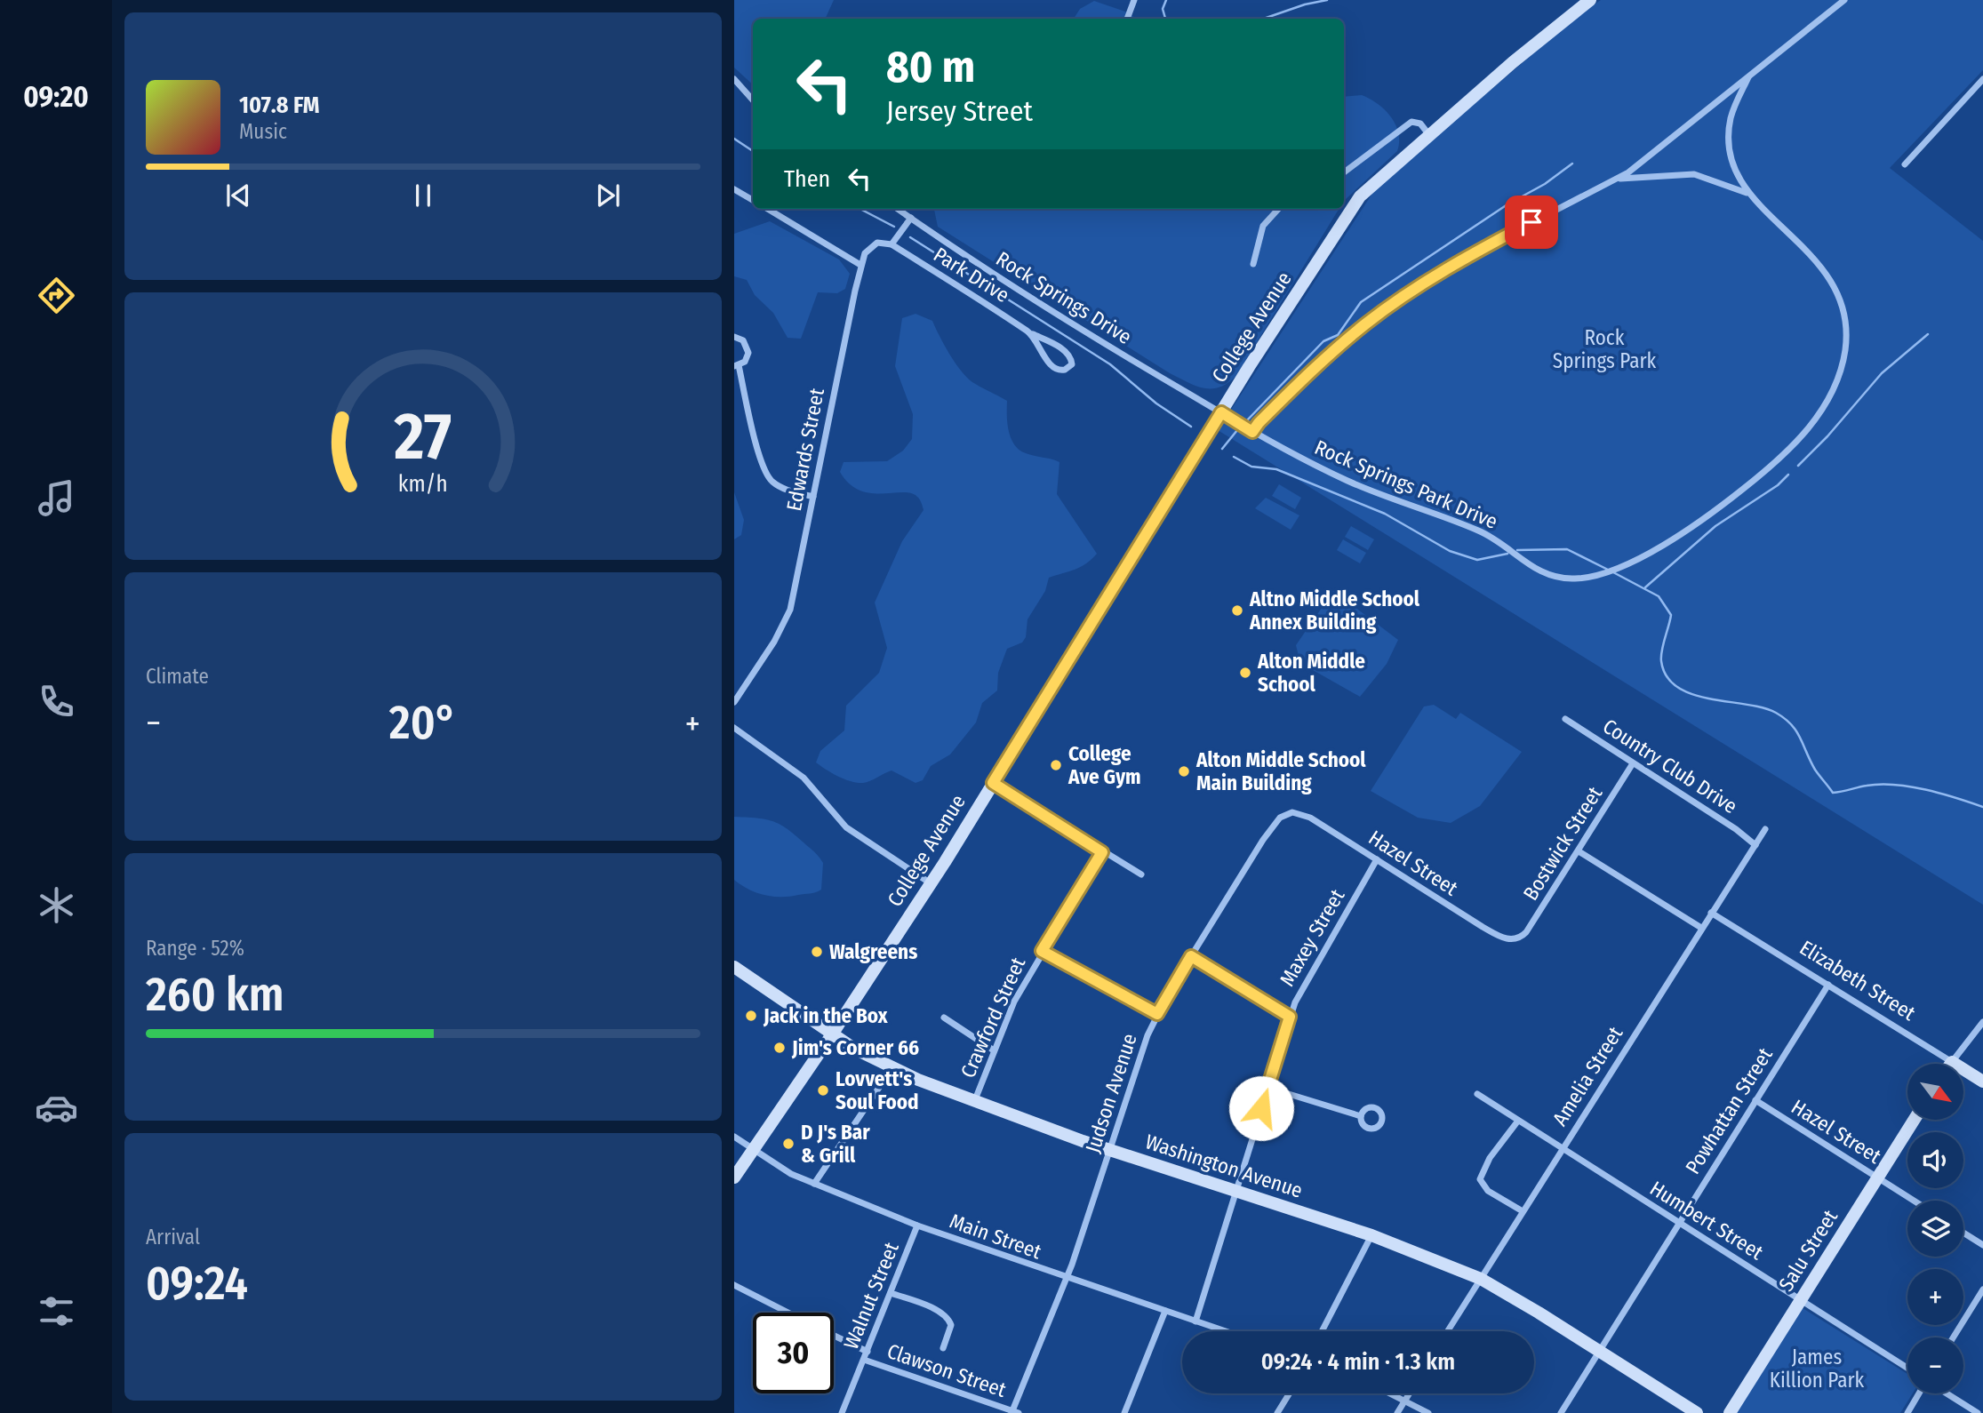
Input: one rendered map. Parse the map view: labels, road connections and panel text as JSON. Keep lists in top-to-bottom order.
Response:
{
  "streets": {
    "main road": [
      "College Avenue",
      "Elizabeth Street",
      "Washington Avenue",
      "Salu Street"
    ],
    "street": [
      "Park Drive",
      "Rock Springs Drive",
      "Edwards Street",
      "Rock Springs Park Drive",
      "Country Club Drive",
      "Bostwick Street",
      "Hazel Street",
      "Maxey Street",
      "Crawford Street",
      "Amelia Street",
      "Judson Avenue",
      "Powhattan Street",
      "Humbert Street",
      "Main Street",
      "Walnut Street",
      "Clawson Street"
    ]
  },
  "crossings": [
    ["Park Drive", "Edwards Street"],
    ["Rock Springs Drive", "College Avenue"],
    ["Rock Springs Drive", "Rock Springs Park Drive"],
    ["College Avenue", "Rock Springs Park Drive"],
    ["College Avenue", "Washington Avenue"],
    ["College Avenue", "Main Street"],
    ["Country Club Drive", "Bostwick Street"],
    ["Country Club Drive", "Amelia Street"],
    ["Bostwick Street", "Hazel Street"],
    ["Hazel Street", "Maxey Street"],
    ["Hazel Street", "Judson Avenue"],
    ["Hazel Street", "Powhattan Street"],
    ["Hazel Street", "Salu Street"],
    ["Maxey Street", "Washington Avenue"],
    ["Maxey Street", "Main Street"],
    ["Elizabeth Street", "Amelia Street"],
    ["Elizabeth Street", "Powhattan Street"],
    ["Crawford Street", "Washington Avenue"],
    ["Amelia Street", "Washington Avenue"],
    ["Amelia Street", "Humbert Street"],
    ["Judson Avenue", "Washington Avenue"],
    ["Judson Avenue", "Main Street"],
    ["Judson Avenue", "Clawson Street"],
    ["Powhattan Street", "Washington Avenue"],
    ["Powhattan Street", "Humbert Street"],
    ["Humbert Street", "Salu Street"],
    ["Main Street", "Walnut Street"],
    ["Walnut Street", "Clawson Street"]
  ],
  "parks": ["Rock Springs Park", "James Killion Park"],
  "places": [
    "Altno Middle School Annex Building",
    "Alton Middle School",
    "College Ave Gym",
    "Alton Middle School Main Building",
    "Walgreens",
    "Jack in the Box",
    "Jim's Corner 66",
    "Lovvett's Soul Food",
    "D J's Bar & Grill"
  ],
  "north": "bottom right",
  "page": {
    "tabs": "09:20",
    "turn": ["80 m", "Jersey Street"],
    "song": ["107.8 FM", "Music"],
    "then": "Then",
    "tile": [
      "Climate",
      ["Range · 52%", "260 km"],
      ["Arrival", "09:24"]
    ],
    "heat": ["−", "20°", "+"],
    "map_buttons": ["+", "−"],
    "limit": "30",
    "trip": "09:24 · 4 min · 1.3 km",
    "gauge": ["27", "km/h"]
  }
}
